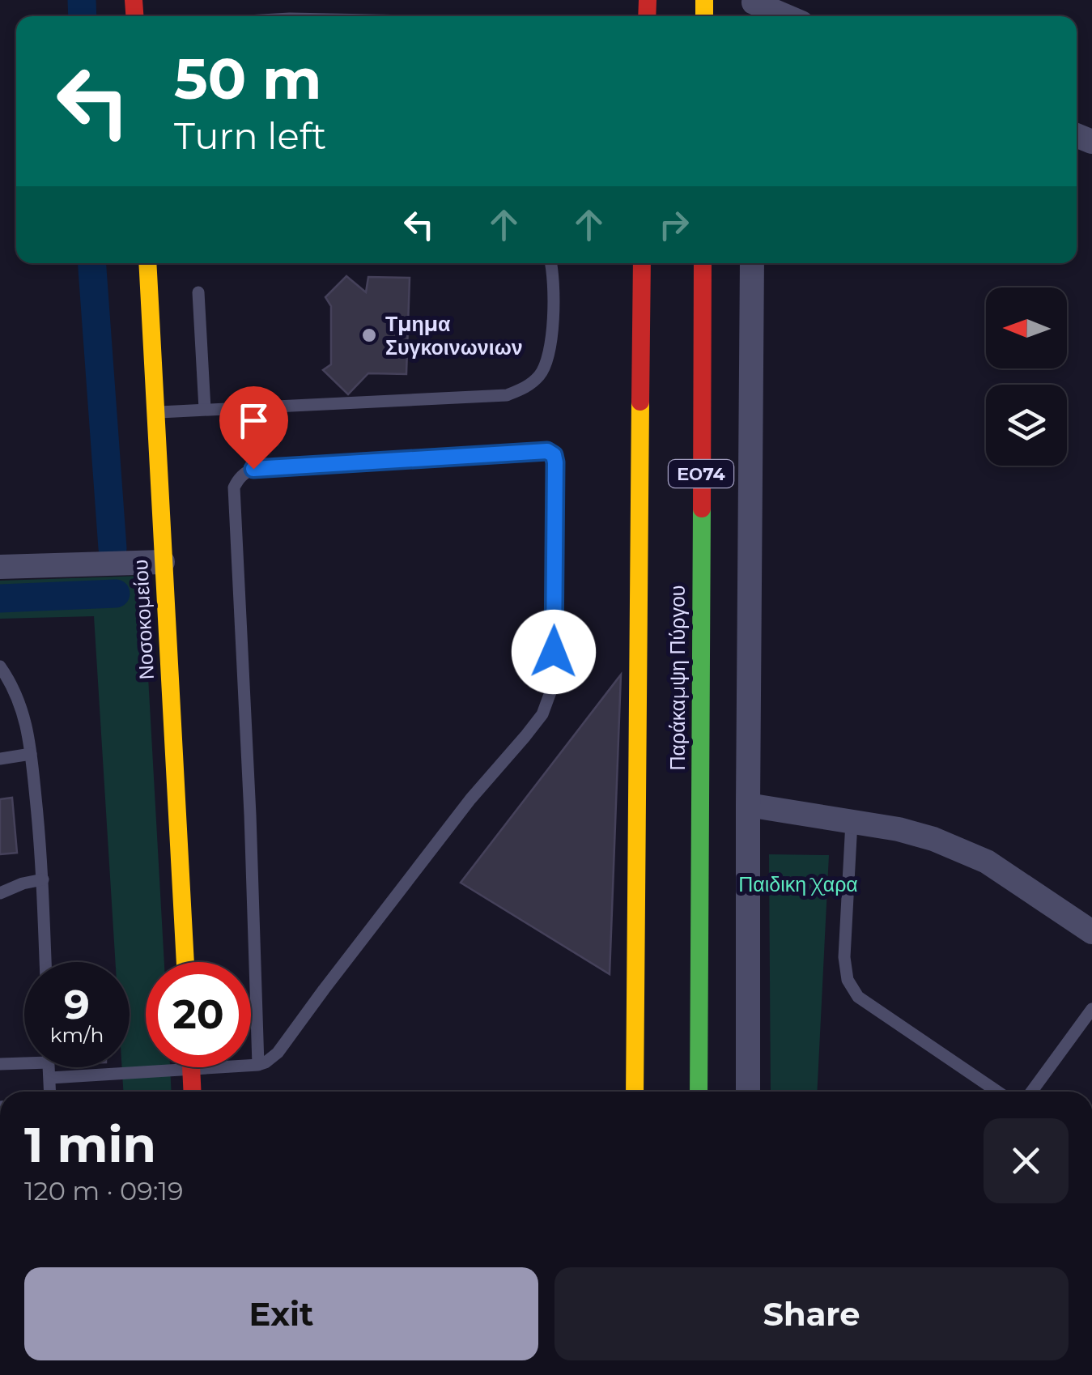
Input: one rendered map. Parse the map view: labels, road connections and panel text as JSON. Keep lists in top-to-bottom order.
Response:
{
  "streets": {
    "main road": ["ΕΟ74", "Νοσοκομείου", "Παράκαμψη Πύργου"]
  },
  "parks": ["Παιδικη Χαρα"],
  "places": ["Τμημα Συγκοινωνιων"],
  "north": "left",
  "page": {
    "turn": ["50 m", "Turn left"],
    "speed": "9 km/h",
    "limit": "20",
    "heading": ["1 min", "120 m · 09:19"],
    "buttons": ["Exit", "Share"]
  }
}
